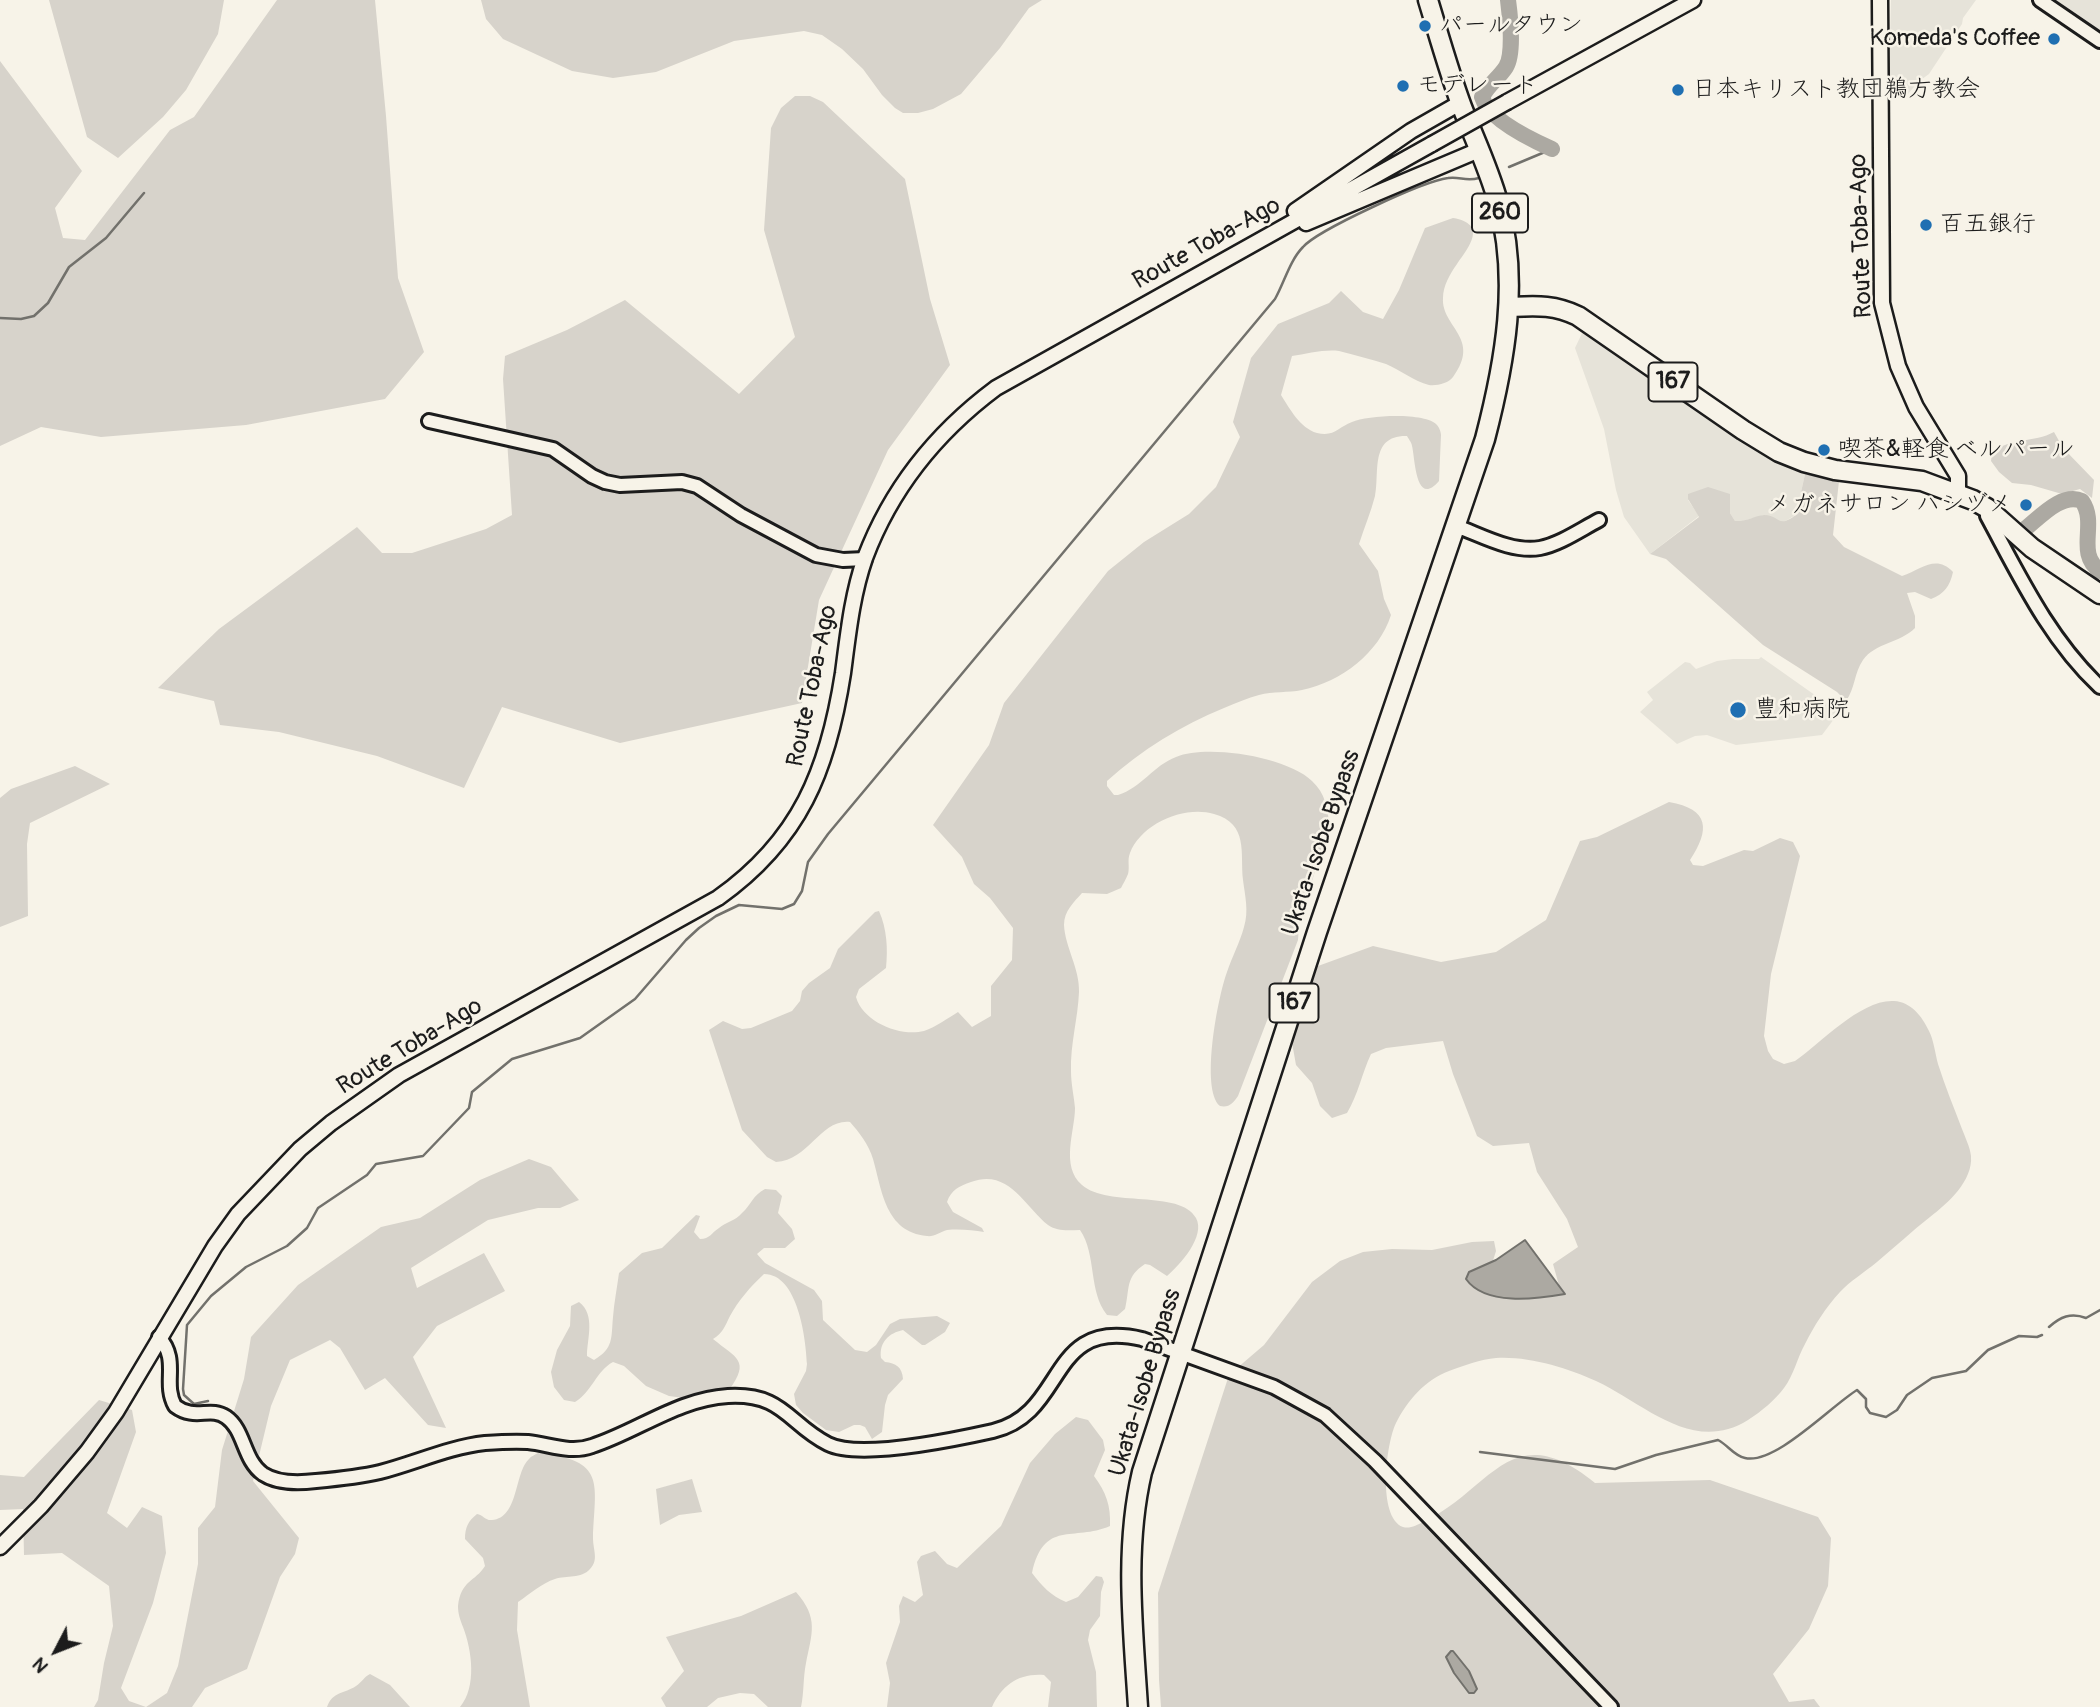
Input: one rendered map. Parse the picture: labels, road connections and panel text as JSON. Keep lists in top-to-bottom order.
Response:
{
  "streets": {
    "highway": ["260", "167", "Ukata-Isobe Bypass"],
    "main road": ["Route Toba-Ago"]
  },
  "crossings": [
    ["Route Toba-Ago", "167"],
    ["167", "Ukata-Isobe Bypass"]
  ],
  "places": [
    "パールタウン",
    "Komeda's Coffee",
    "モデレート",
    "日本キリスト教団鵜方教会",
    "百五銀行",
    "喫茶&軽食 ベルパール",
    "メガネサロン ハシヅメ",
    "豊和病院"
  ],
  "north": "bottom left"
}
